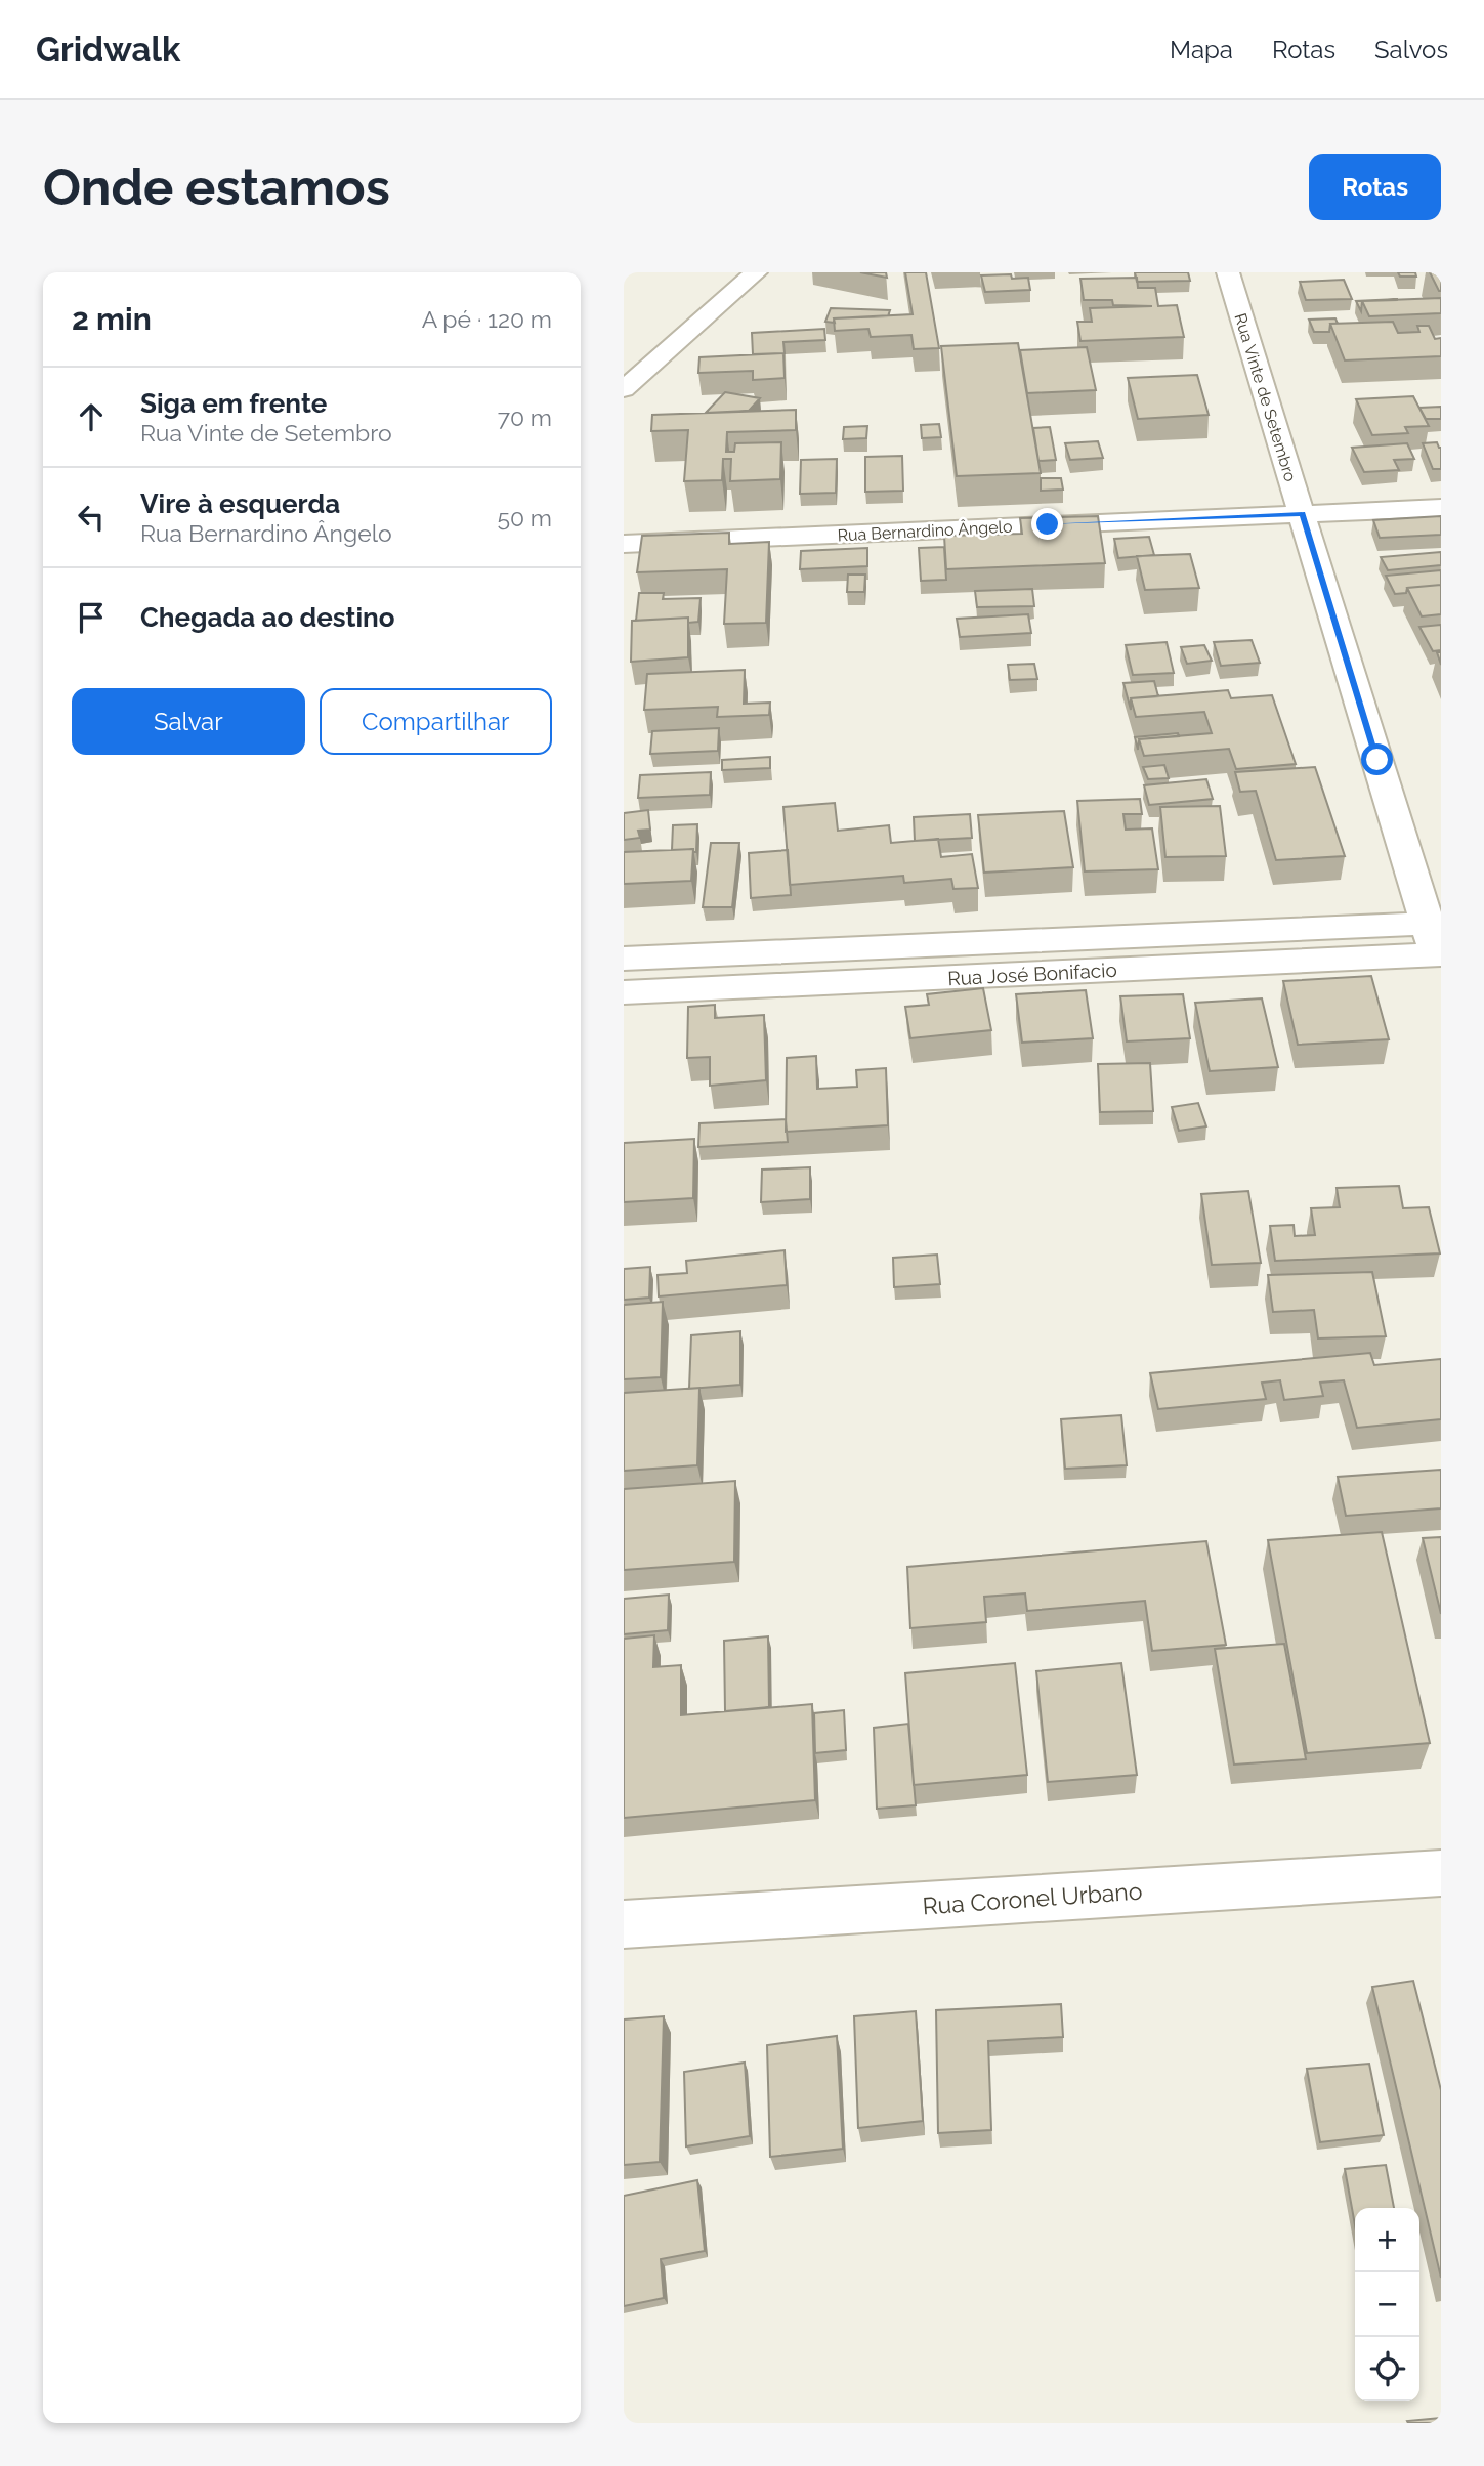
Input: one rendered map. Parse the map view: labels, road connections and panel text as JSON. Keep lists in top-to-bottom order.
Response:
{
  "streets": {
    "street": [
      "Rua Vinte de Setembro",
      "Rua Bernardino Ângelo",
      "Rua José Bonifacio",
      "Rua Coronel Urbano"
    ]
  },
  "crossings": [
    ["Rua Vinte de Setembro", "Rua Bernardino Ângelo"],
    ["Rua Vinte de Setembro", "Rua José Bonifacio"]
  ],
  "page": {
    "header": "Gridwalk",
    "nav": ["Mapa", "Rotas", "Salvos"],
    "buttons": [
      "Rotas",
      ["Salvar", "Compartilhar"]
    ],
    "title": "Onde estamos",
    "heading": ["2 min", "A pé · 120 m"],
    "list": [
      ["Siga em frente", "Rua Vinte de Setembro", "70 m"],
      ["Vire à esquerda", "Rua Bernardino Ângelo", "50 m"],
      "Chegada ao destino"
    ],
    "map_buttons": ["+", "−"]
  }
}
